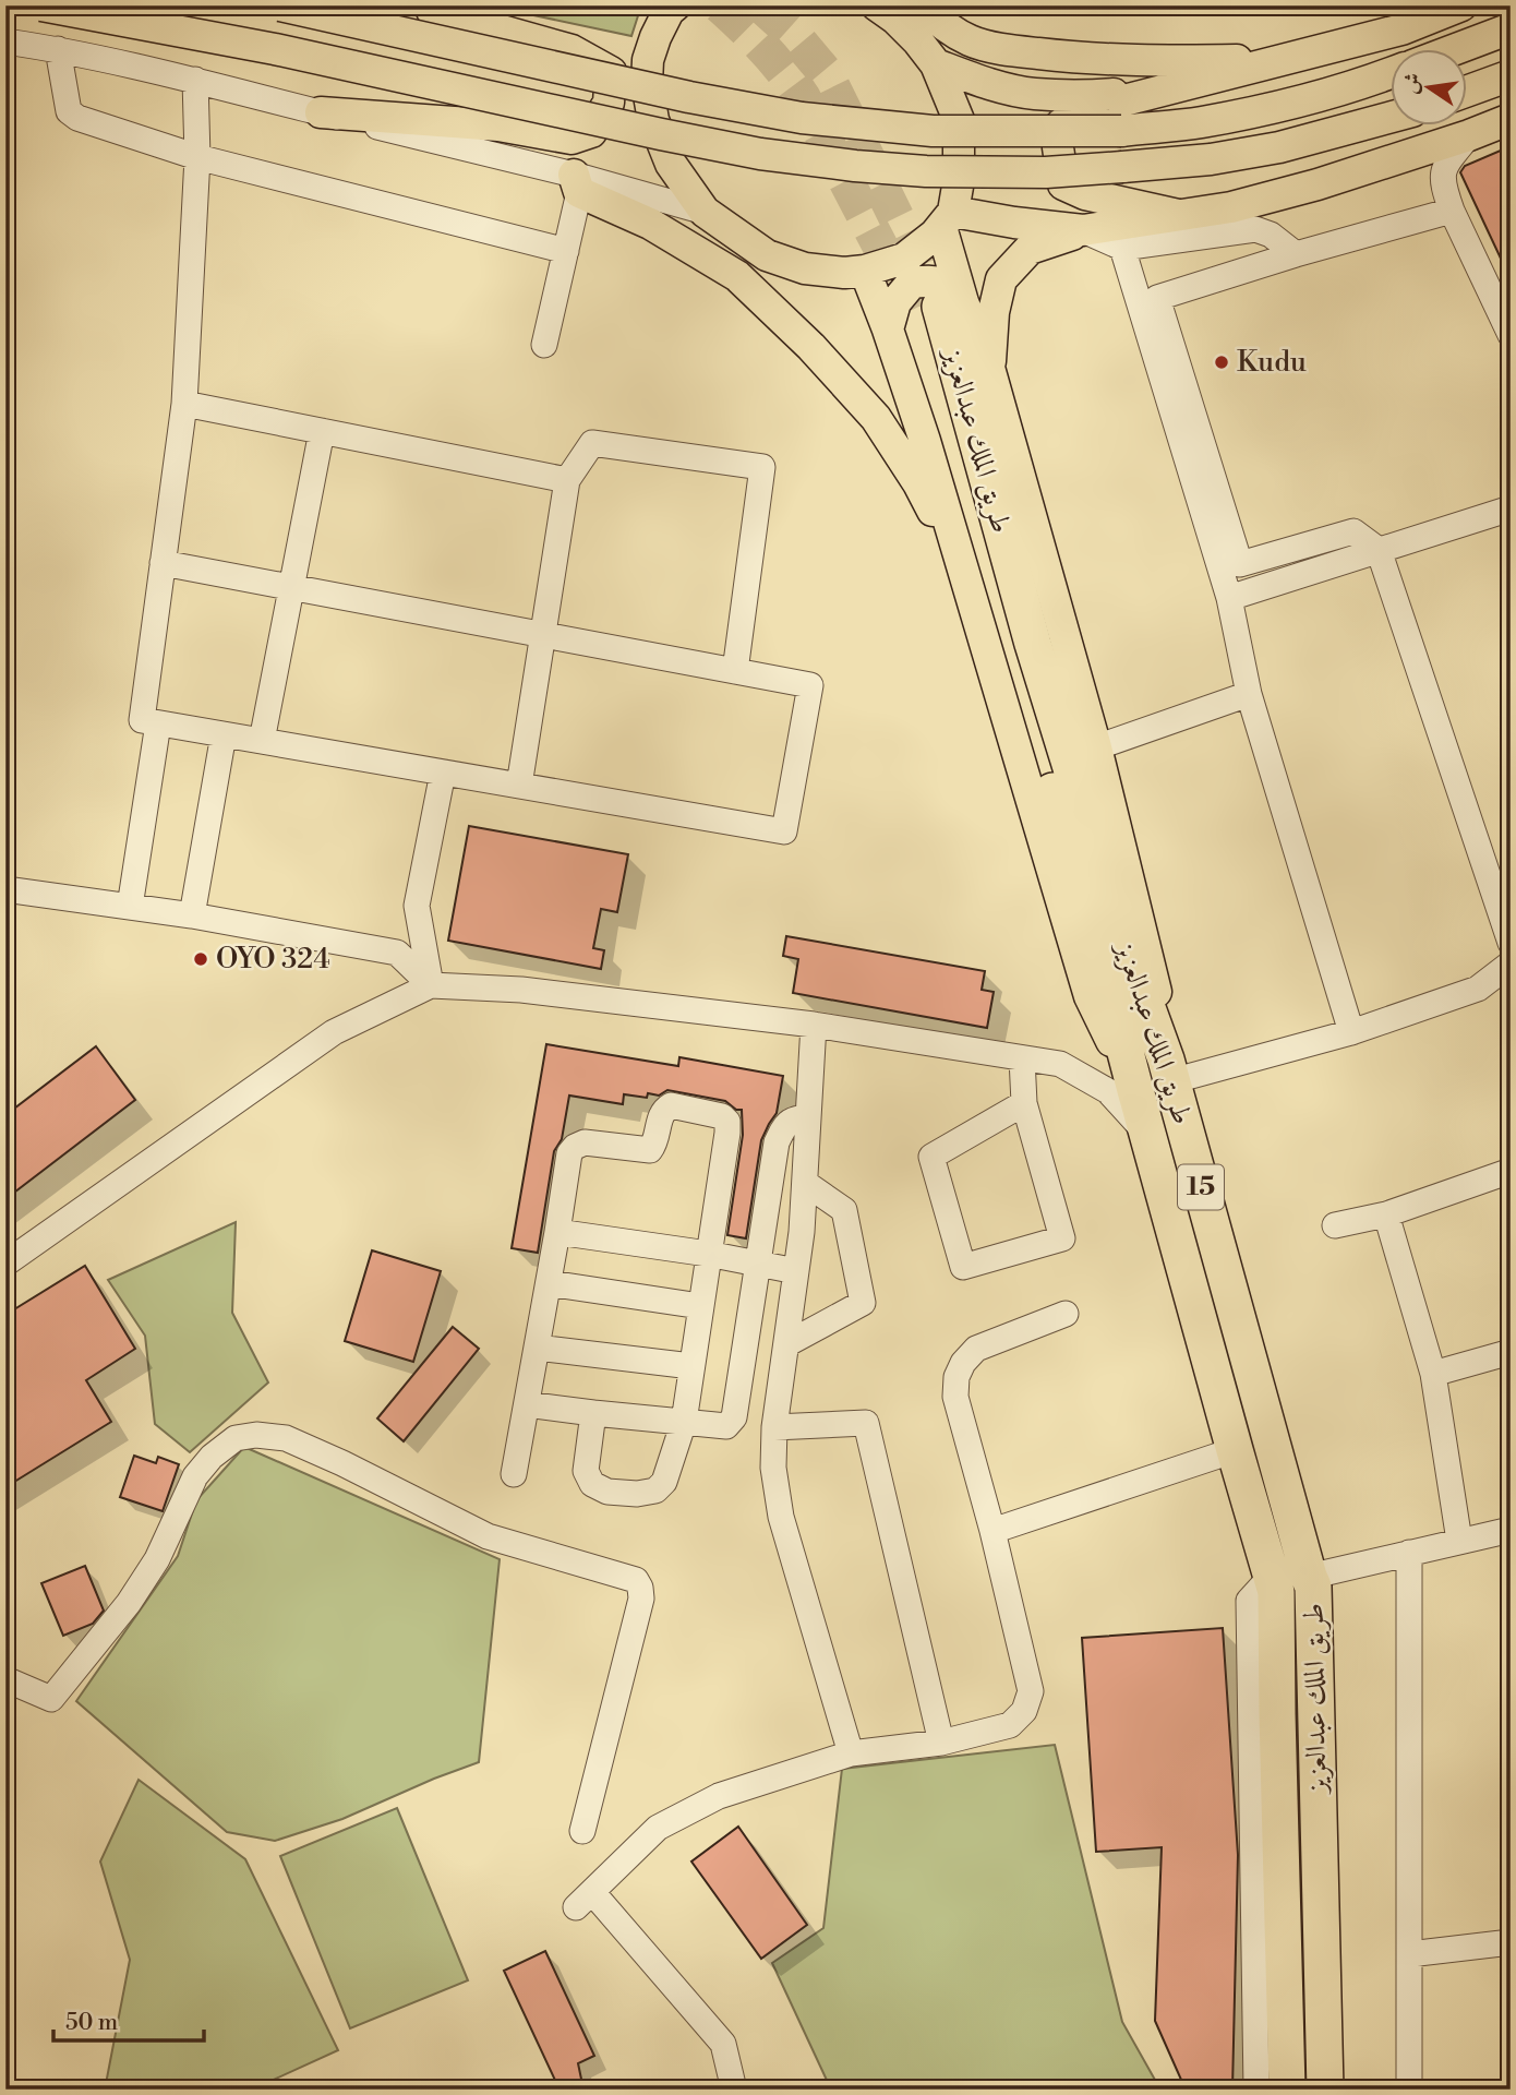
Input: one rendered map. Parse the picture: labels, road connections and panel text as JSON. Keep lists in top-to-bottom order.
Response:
{
  "streets": {
    "highway": ["طريق الملك عبدالعزيز", "15"]
  },
  "places": ["Kudu", "OYO 324"],
  "scale_bar": "50 m",
  "north": "left"
}
